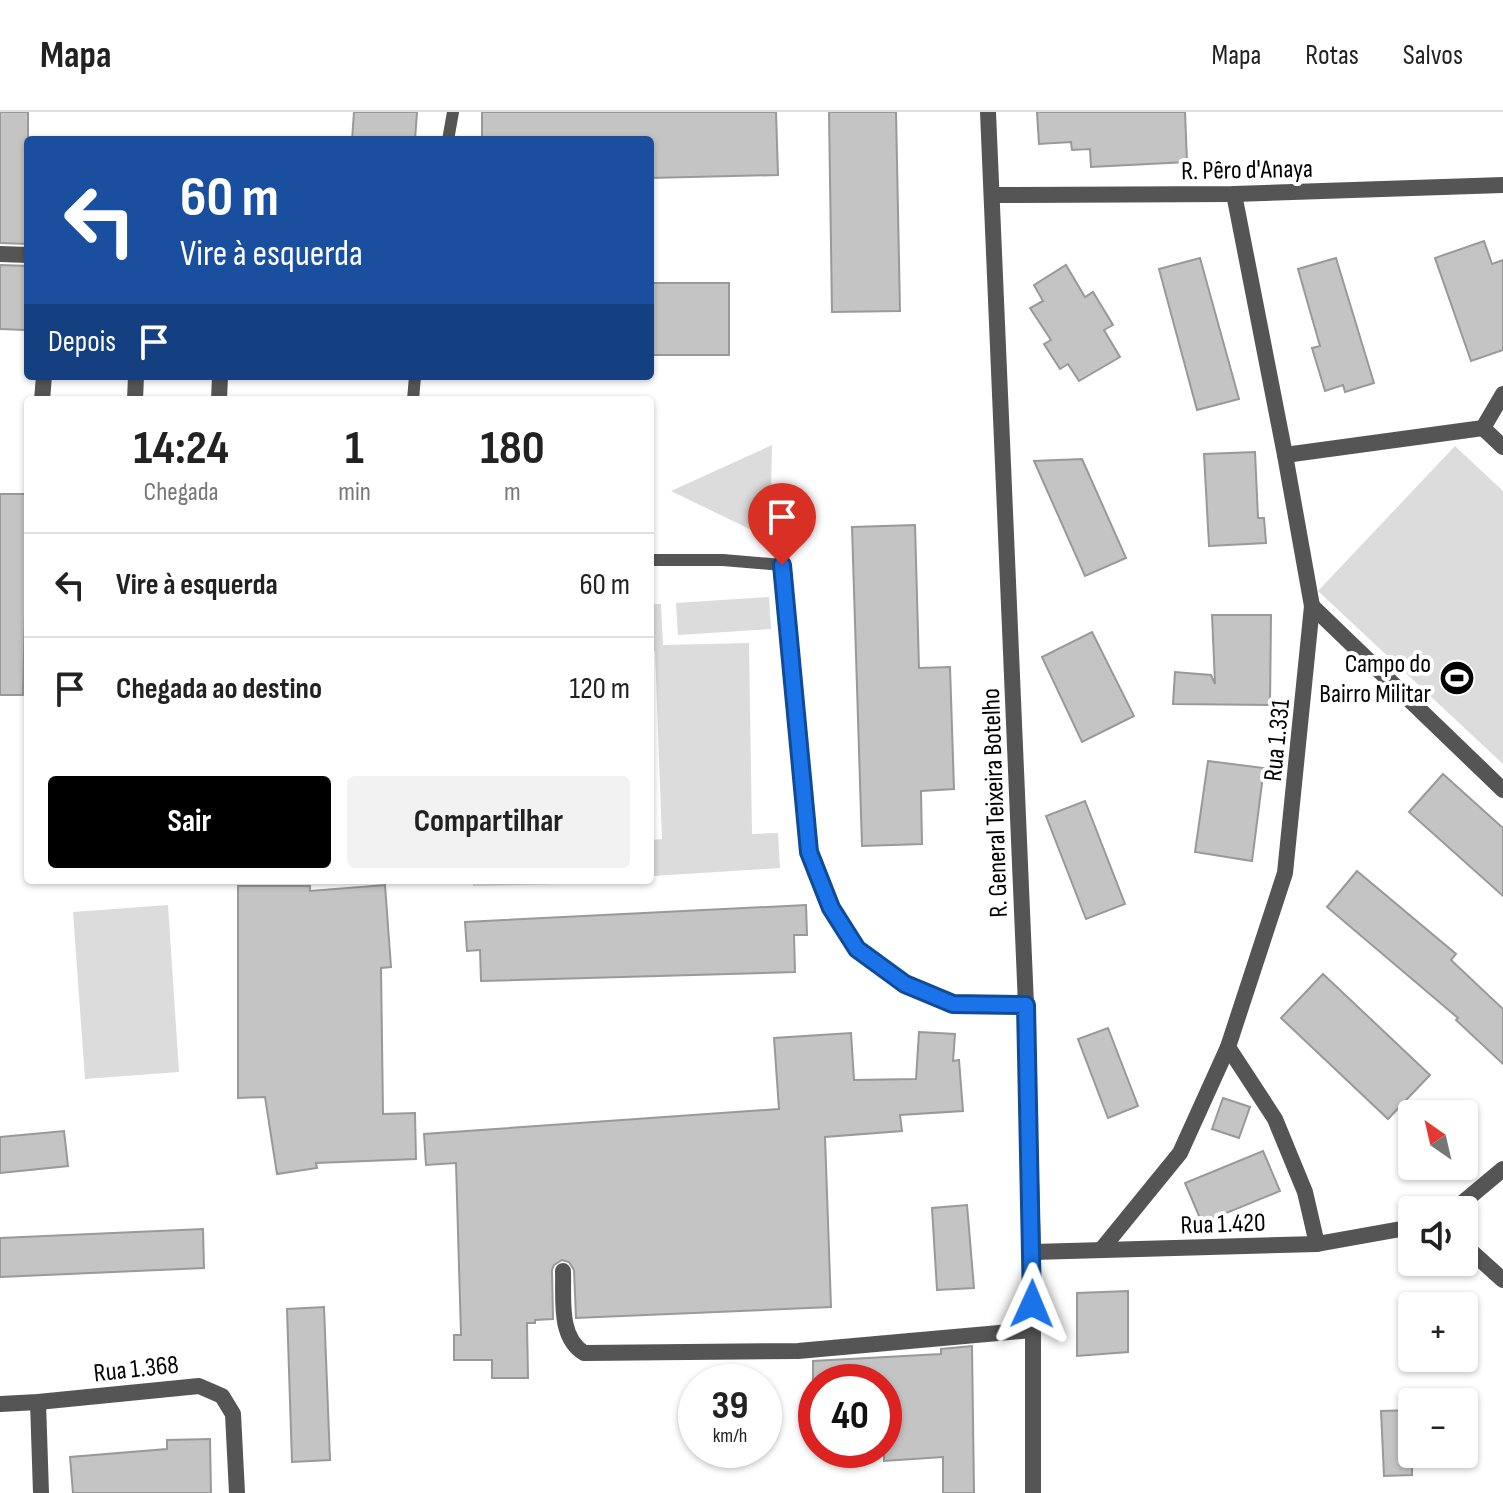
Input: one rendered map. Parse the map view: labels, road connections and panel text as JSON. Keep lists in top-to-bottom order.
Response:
{
  "streets": {
    "street": [
      "R. Pêro d'Anaya",
      "Rua 1.331",
      "R. General Teixeira Botelho",
      "Rua 1.420",
      "Rua 1.368"
    ]
  },
  "crossings": [
    ["R. Pêro d'Anaya", "Rua 1.331"],
    ["R. Pêro d'Anaya", "R. General Teixeira Botelho"],
    ["Rua 1.331", "Rua 1.420"],
    ["R. General Teixeira Botelho", "Rua 1.420"]
  ],
  "places": {
    "sports": ["Campo do Bairro Militar"]
  },
  "north": "top left",
  "page": {
    "header": "Mapa",
    "nav": ["Mapa", "Rotas", "Salvos"],
    "turn": ["60 m", "Vire à esquerda"],
    "then": "Depois",
    "eta": [
      "14:24",
      "Chegada",
      "1",
      "min",
      "180",
      "m"
    ],
    "list": [
      {
        "name": "Vire à esquerda",
        "value": "60 m"
      },
      {
        "name": "Chegada ao destino",
        "value": "120 m"
      }
    ],
    "buttons": ["Sair", "Compartilhar"],
    "map_buttons": ["+", "−"],
    "speed": "39 km/h",
    "limit": "40"
  }
}
